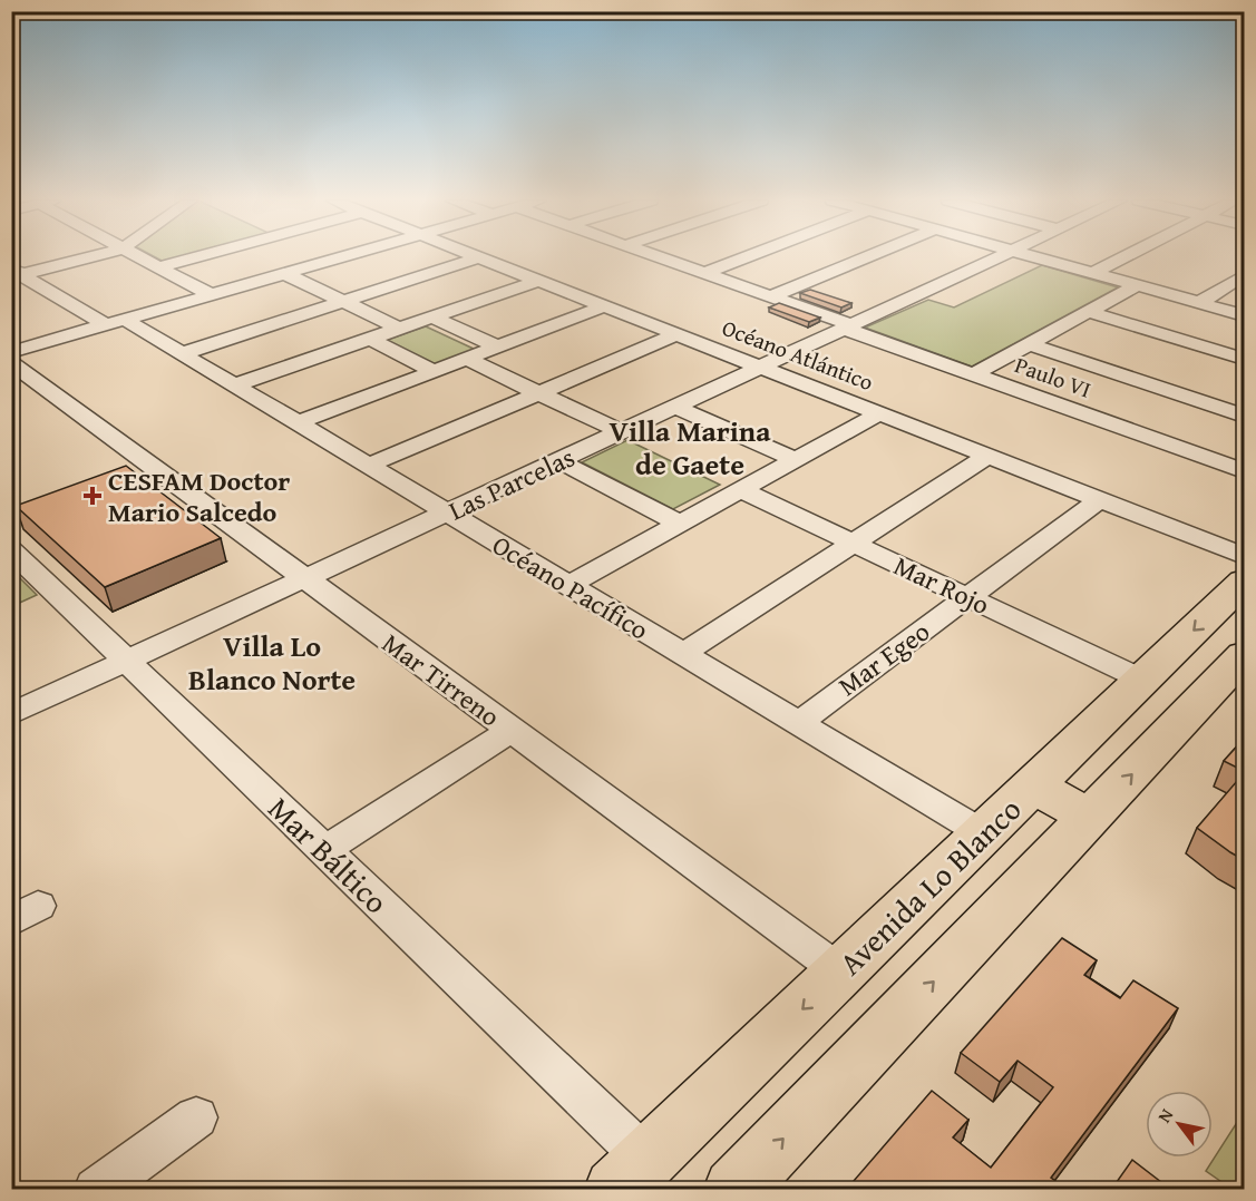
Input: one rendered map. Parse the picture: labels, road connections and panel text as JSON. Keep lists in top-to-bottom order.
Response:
{
  "streets": {
    "main road": ["Avenida Lo Blanco"],
    "street": [
      "Océano Atlántico",
      "Paulo VI",
      "Las Parcelas",
      "Mar Rojo",
      "Océano Pacífico",
      "Mar Egeo",
      "Mar Tirreno",
      "Mar Báltico"
    ]
  },
  "crossings": [
    ["Océano Atlántico", "Las Parcelas"],
    ["Océano Atlántico", "Mar Egeo"],
    ["Paulo VI", "Las Parcelas"],
    ["Las Parcelas", "Océano Pacífico"],
    ["Las Parcelas", "Mar Tirreno"],
    ["Las Parcelas", "Mar Báltico"],
    ["Mar Rojo", "Mar Egeo"],
    ["Mar Rojo", "Avenida Lo Blanco"],
    ["Océano Pacífico", "Mar Egeo"],
    ["Océano Pacífico", "Avenida Lo Blanco"],
    ["Mar Tirreno", "Avenida Lo Blanco"],
    ["Mar Báltico", "Avenida Lo Blanco"]
  ],
  "districts": ["Villa Marina de Gaete", "Villa Lo Blanco Norte"],
  "places": {
    "health": ["CESFAM Doctor Mario Salcedo"]
  },
  "north": "top left"
}
